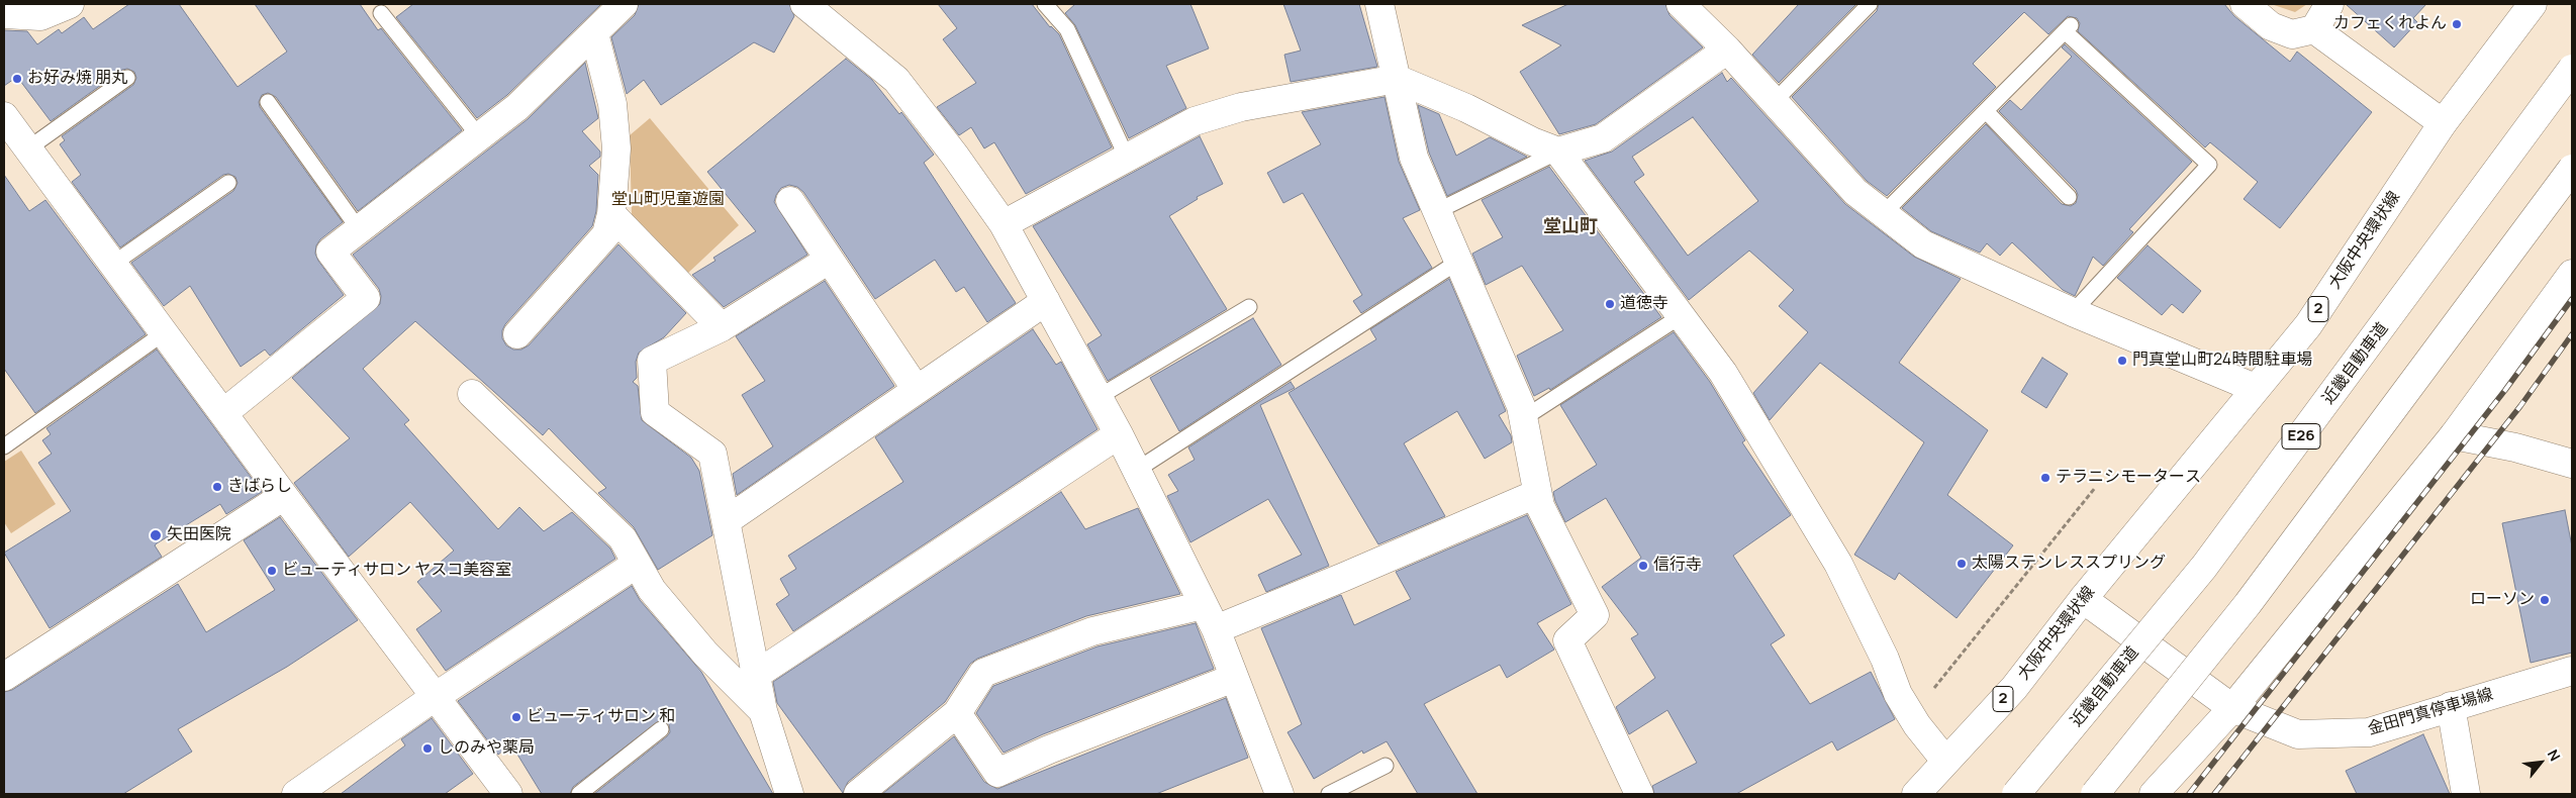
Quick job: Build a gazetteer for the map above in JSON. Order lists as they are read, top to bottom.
{
  "streets": {
    "main road": [
      "大阪中央環状線",
      "2",
      "近畿自動車道",
      "E26",
      "金田門真停車場線"
    ]
  },
  "crossings": [
    ["大阪中央環状線", "金田門真停車場線"]
  ],
  "districts": ["堂山町"],
  "parks": ["堂山町児童遊園"],
  "places": [
    "カフェくれよん",
    "お好み焼 朋丸",
    "道徳寺",
    "門真堂山町24時間駐車場",
    "テラニシモータース",
    "きばらし",
    "矢田医院",
    "太陽ステンレススプリング",
    "信行寺",
    "ビューティサロン ヤスコ美容室",
    "ローソン",
    "ビューティサロン 和",
    "しのみや薬局"
  ],
  "north": "top right"
}
